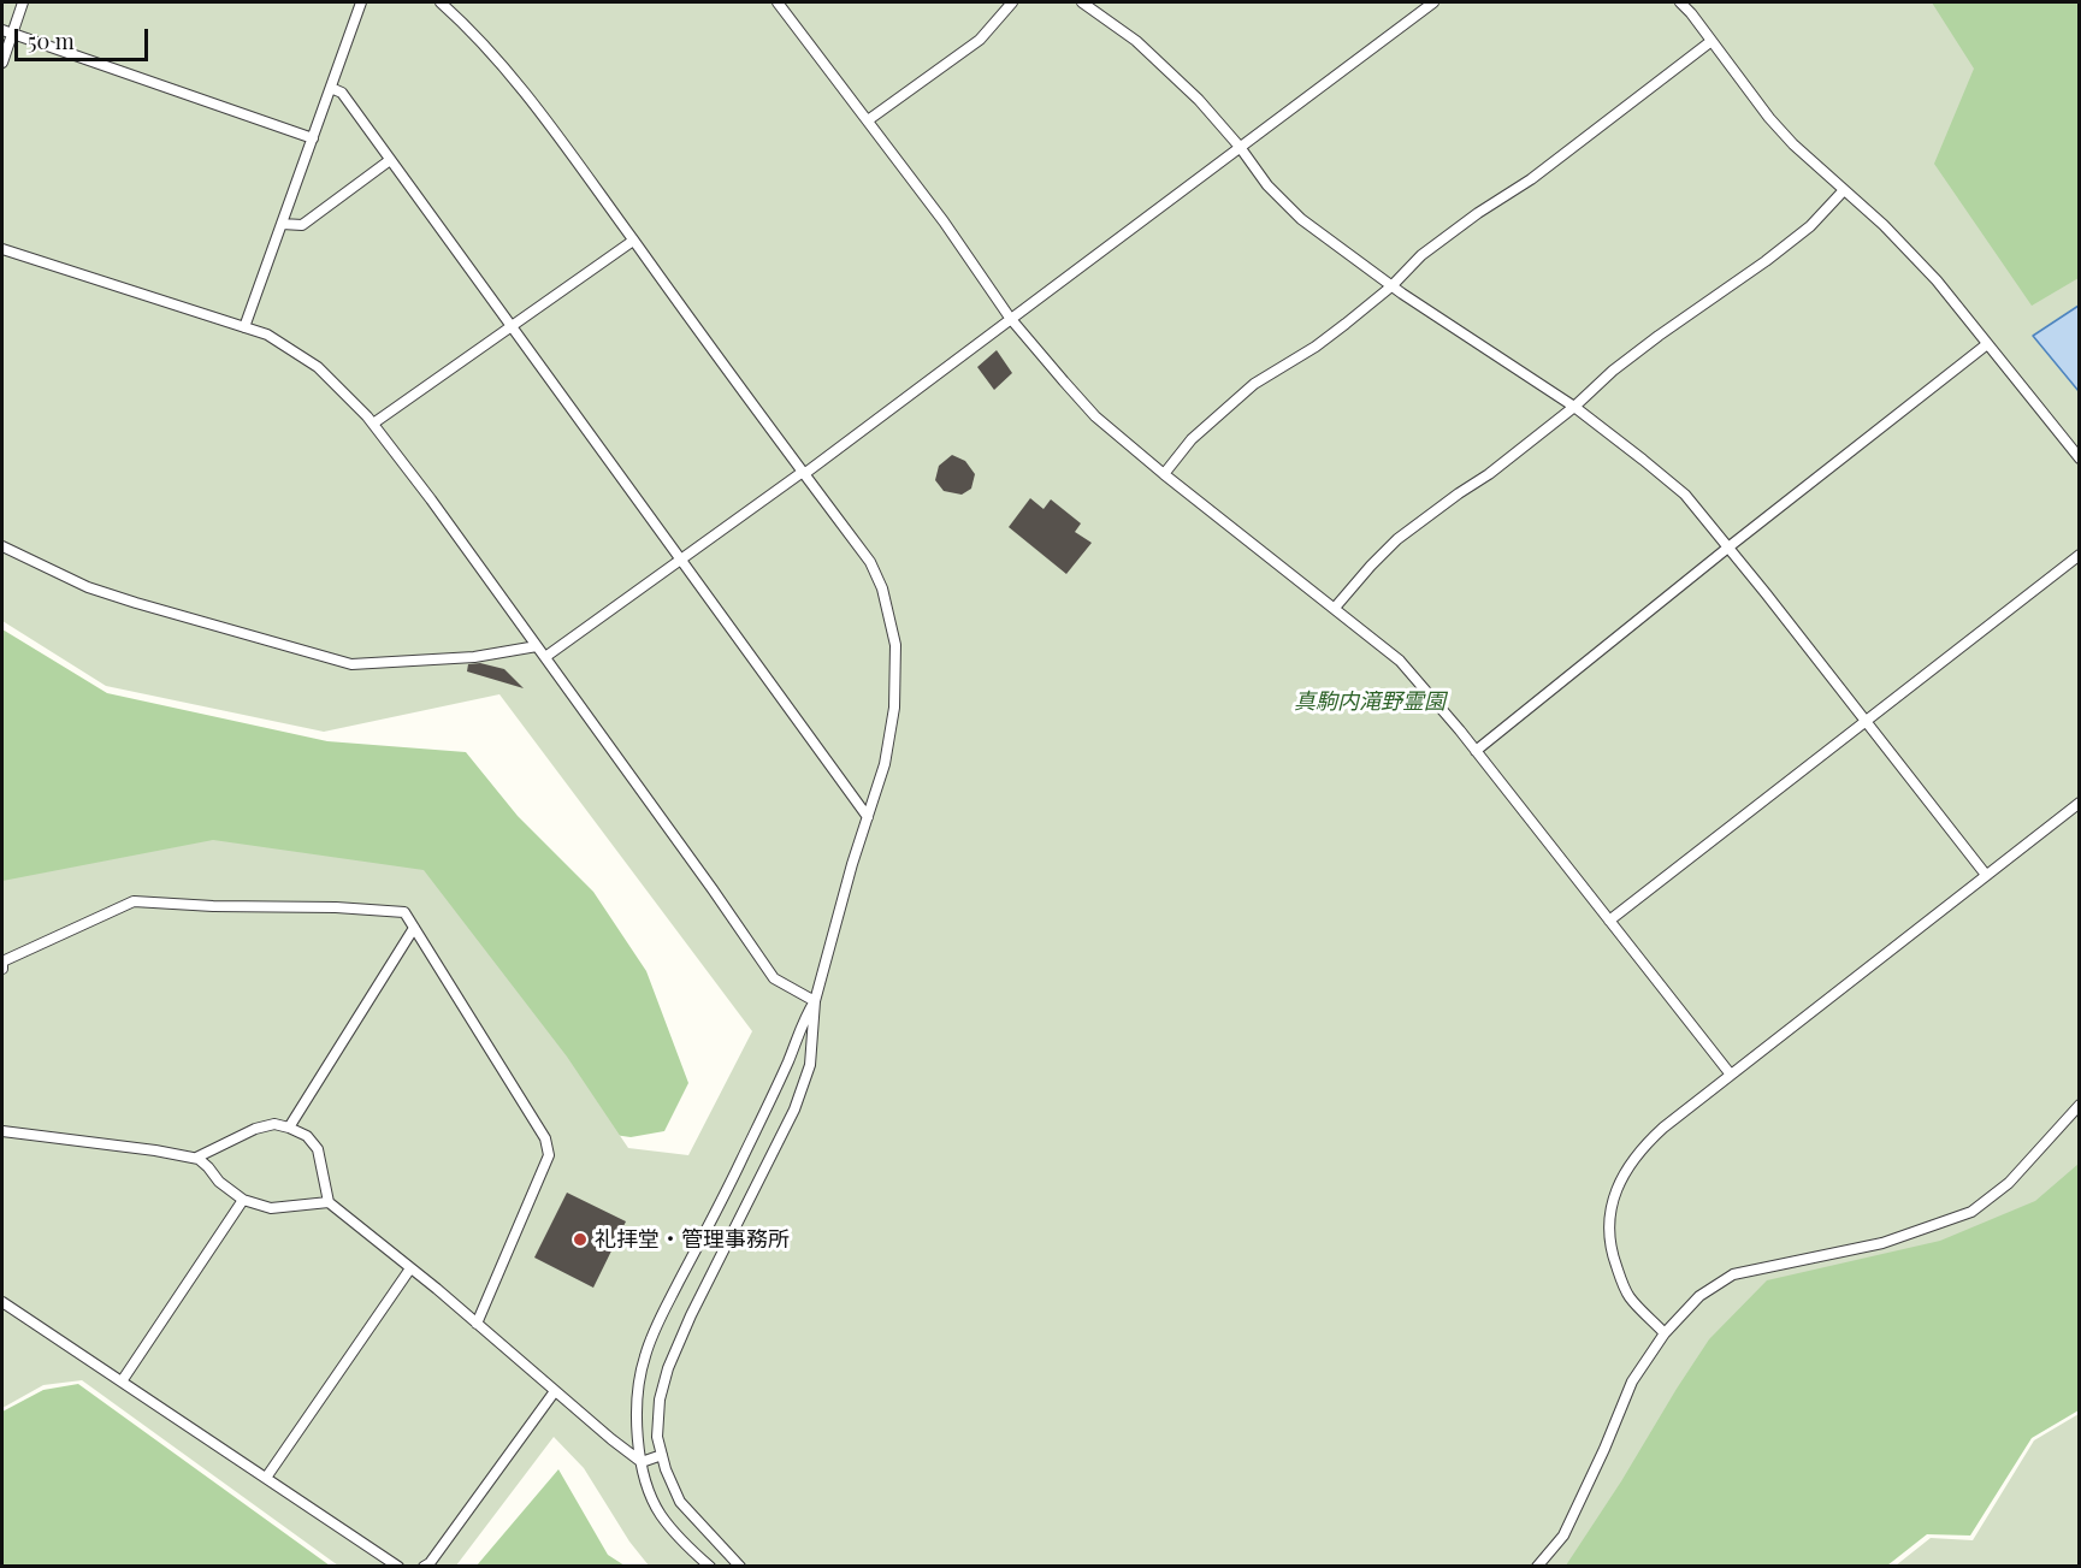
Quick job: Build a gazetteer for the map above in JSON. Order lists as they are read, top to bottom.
{
  "parks": ["真駒内滝野霊園"],
  "places": ["礼拝堂・管理事務所"],
  "scale_bar": "50 m"
}
